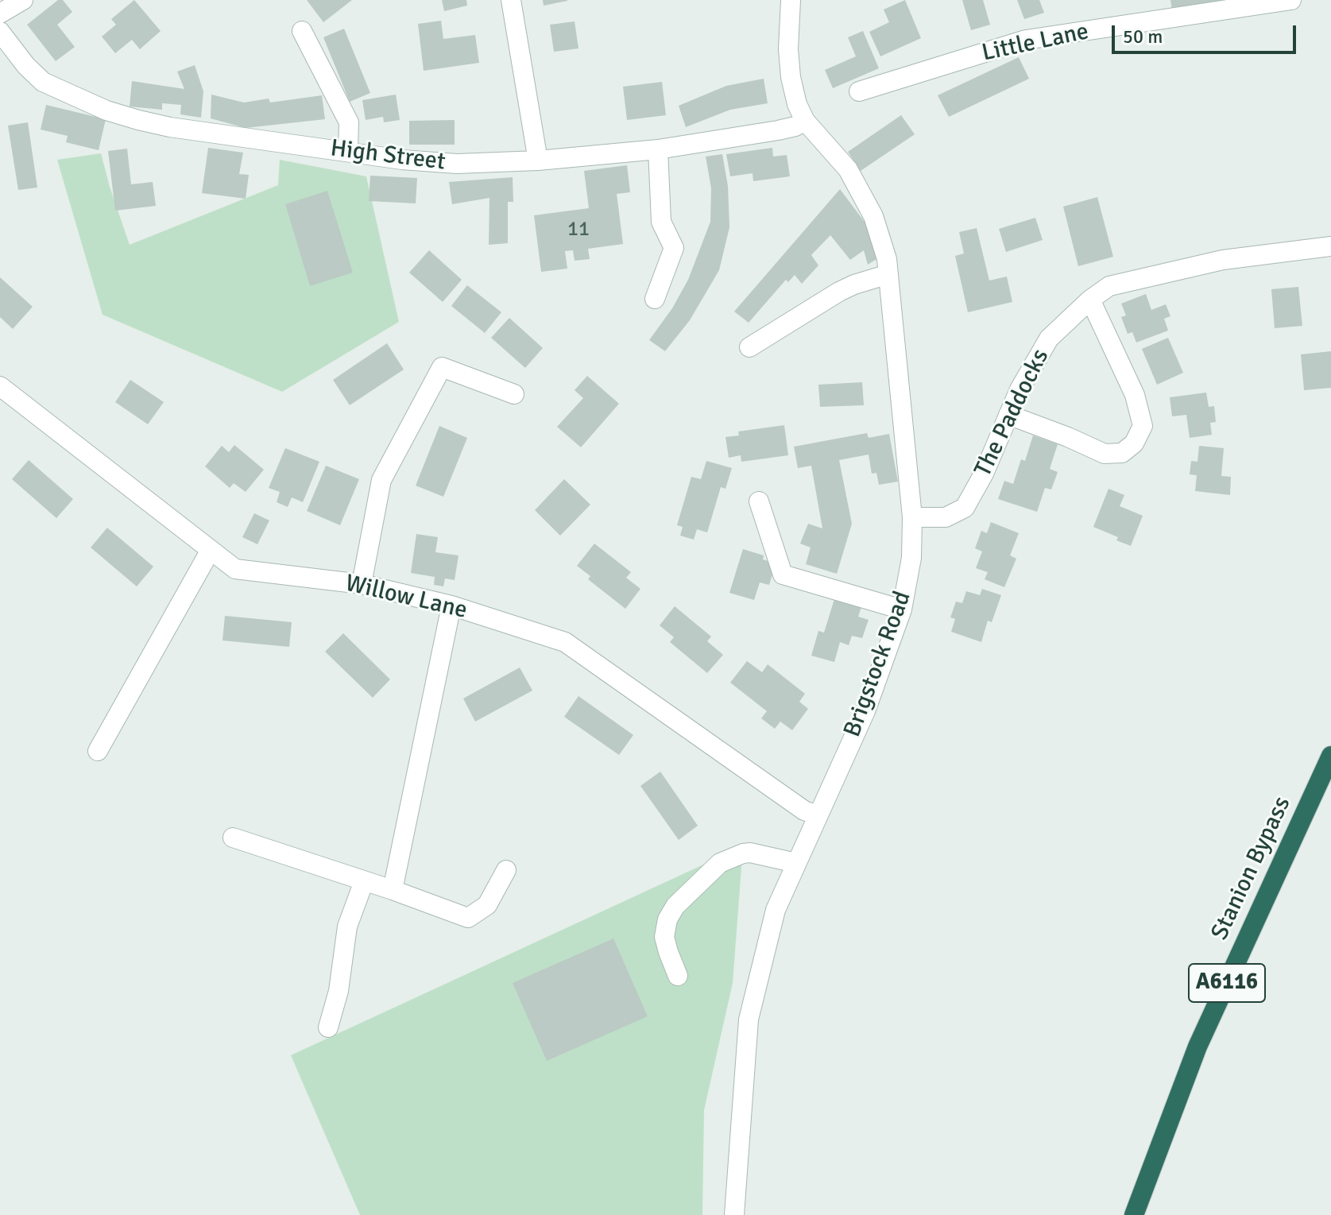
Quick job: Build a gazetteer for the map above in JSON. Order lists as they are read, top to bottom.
{
  "streets": {
    "highway": ["Stanion Bypass", "A6116"],
    "street": [
      "Little Lane",
      "High Street",
      "The Paddocks",
      "Willow Lane",
      "Brigstock Road"
    ]
  },
  "crossings": [
    ["High Street", "Brigstock Road"],
    ["The Paddocks", "Brigstock Road"],
    ["Willow Lane", "Brigstock Road"]
  ],
  "house_numbers": ["11"],
  "scale_bar": "50 m"
}
